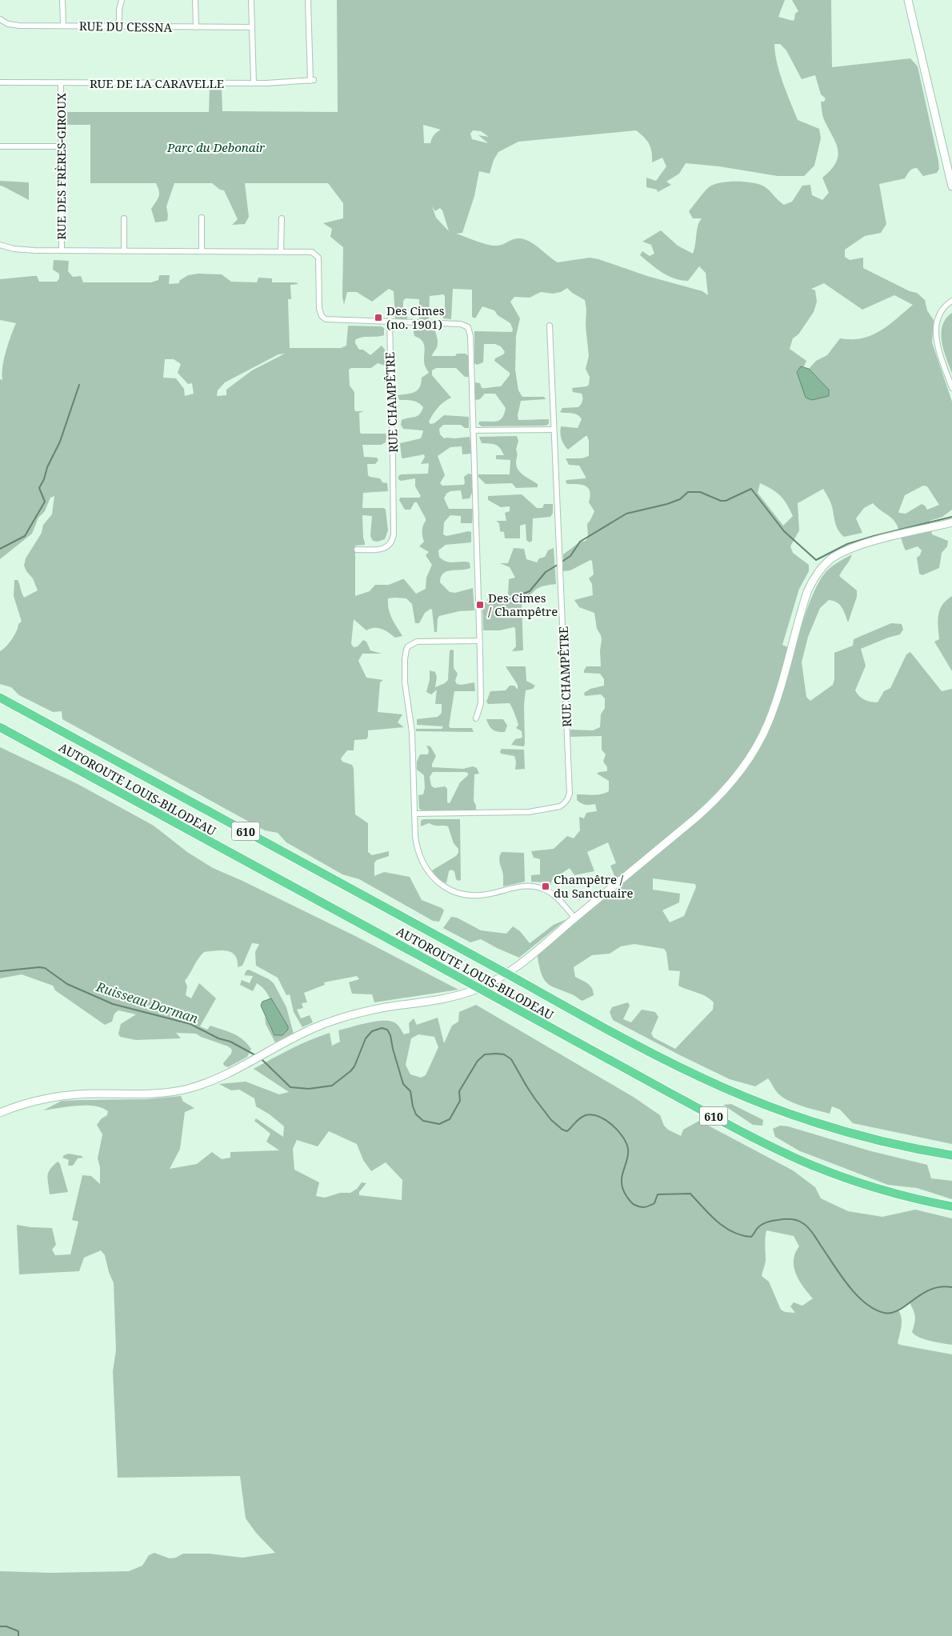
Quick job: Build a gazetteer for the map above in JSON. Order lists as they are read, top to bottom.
{
  "streets": {
    "highway": ["AUTOROUTE LOUIS-BILODEAU", "610"],
    "street": [
      "RUE DU CESSNA",
      "RUE DE LA CARAVELLE",
      "RUE DES FRÈRES-GIROUX",
      "RUE CHAMPÊTRE"
    ]
  },
  "crossings": [
    ["RUE DE LA CARAVELLE", "RUE DES FRÈRES-GIROUX"]
  ],
  "water": ["Ruisseau Dorman"],
  "parks": ["Parc du Debonair"],
  "places": {
    "transit": ["Des Cimes (no. 1901)", "Des Cimes / Champêtre", "Champêtre / du Sanctuaire"]
  }
}
